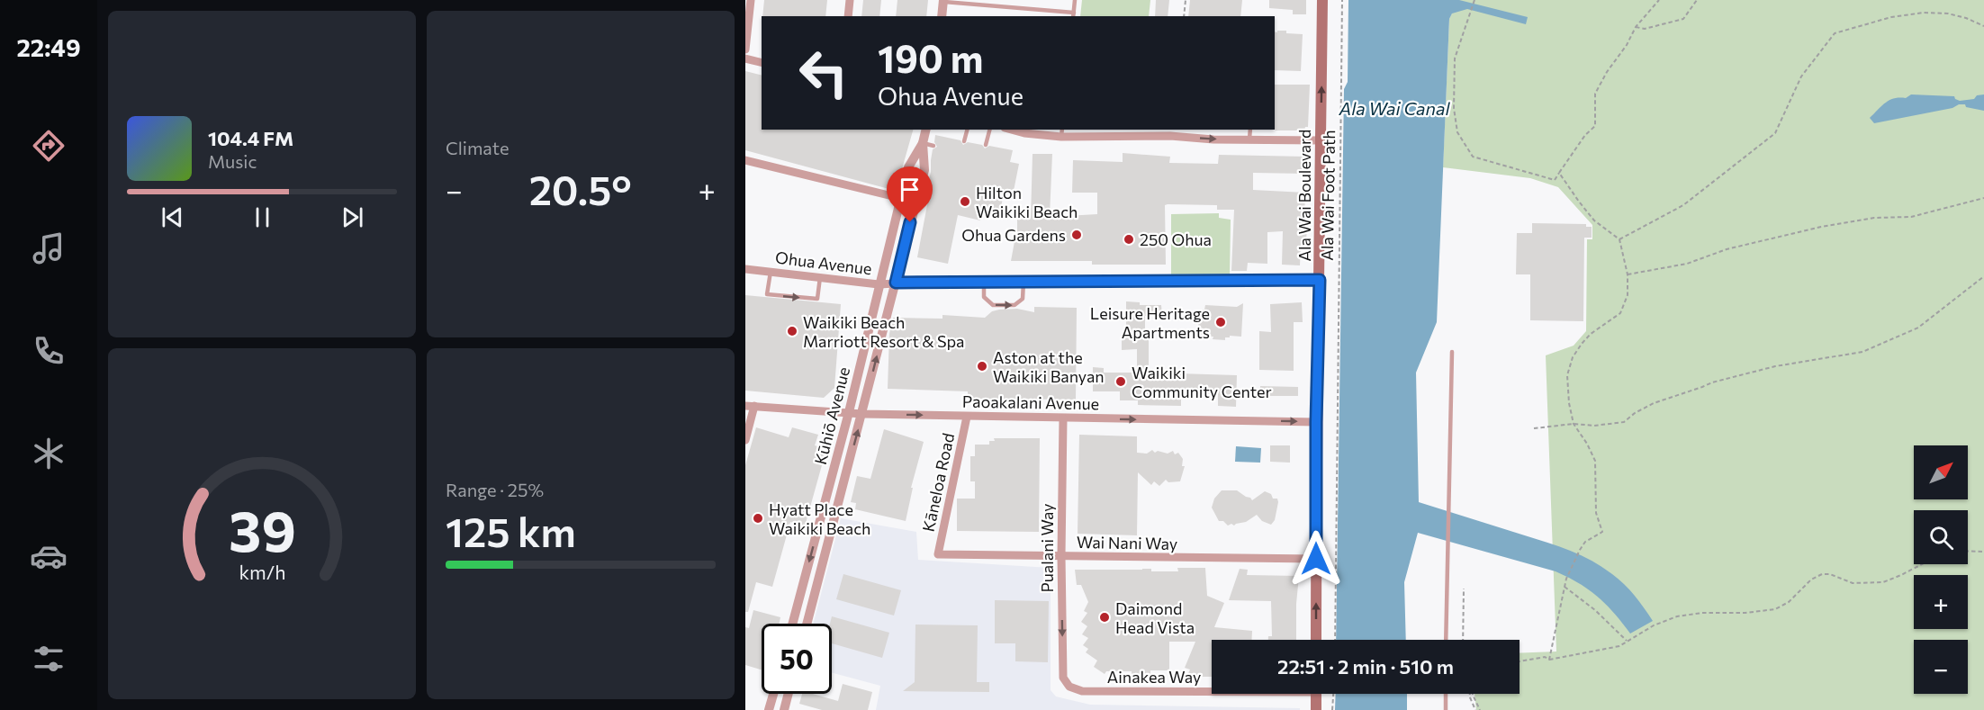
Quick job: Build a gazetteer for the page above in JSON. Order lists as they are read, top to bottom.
{
  "streets": {
    "main road": ["Ala Wai Boulevard"],
    "street": [
      "Ohua Avenue",
      "Paoakalani Avenue",
      "Kūhiō Avenue",
      "Kāneloa Road",
      "Wai Nani Way",
      "Pualani Way",
      "Ainakea Way"
    ],
    "path": ["Ala Wai Foot Path"]
  },
  "crossings": [
    ["Ala Wai Boulevard", "Ohua Avenue"],
    ["Ala Wai Boulevard", "Paoakalani Avenue"],
    ["Ala Wai Boulevard", "Wai Nani Way"],
    ["Ohua Avenue", "Kūhiō Avenue"],
    ["Paoakalani Avenue", "Kūhiō Avenue"],
    ["Paoakalani Avenue", "Kāneloa Road"],
    ["Paoakalani Avenue", "Pualani Way"],
    ["Kāneloa Road", "Wai Nani Way"],
    ["Wai Nani Way", "Pualani Way"],
    ["Pualani Way", "Ainakea Way"]
  ],
  "one_way": ["Paoakalani Avenue", "Pualani Way"],
  "water": ["Ala Wai Canal"],
  "places": [
    "Hilton Waikiki Beach",
    "Ohua Gardens",
    "250 Ohua",
    "Leisure Heritage Apartments",
    "Waikiki Beach Marriott Resort & Spa",
    "Aston at the Waikiki Banyan",
    "Waikiki Community Center",
    "Hyatt Place Waikiki Beach",
    "Daimond Head Vista"
  ],
  "north": "top right",
  "page": {
    "tabs": "22:49",
    "tile": [
      "Climate",
      ["Range · 25%", "125 km"]
    ],
    "turn": ["190 m", "Ohua Avenue"],
    "song": ["104.4 FM", "Music"],
    "heat": ["−", "20.5°", "+"],
    "map_buttons": ["+", "−"],
    "limit": "50",
    "trip": "22:51 · 2 min · 510 m",
    "gauge": ["39", "km/h"]
  }
}
